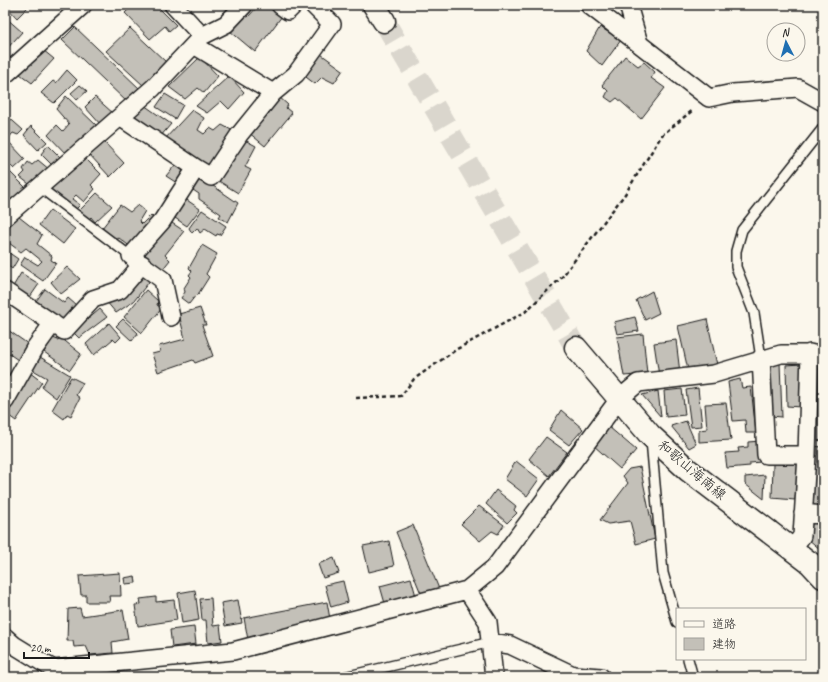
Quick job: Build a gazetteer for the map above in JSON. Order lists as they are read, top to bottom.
{
  "streets": {
    "main road": ["和歌山海南線"]
  },
  "legend": ["道路", "建物"],
  "scale_bar": "20 m",
  "north": "top"
}
